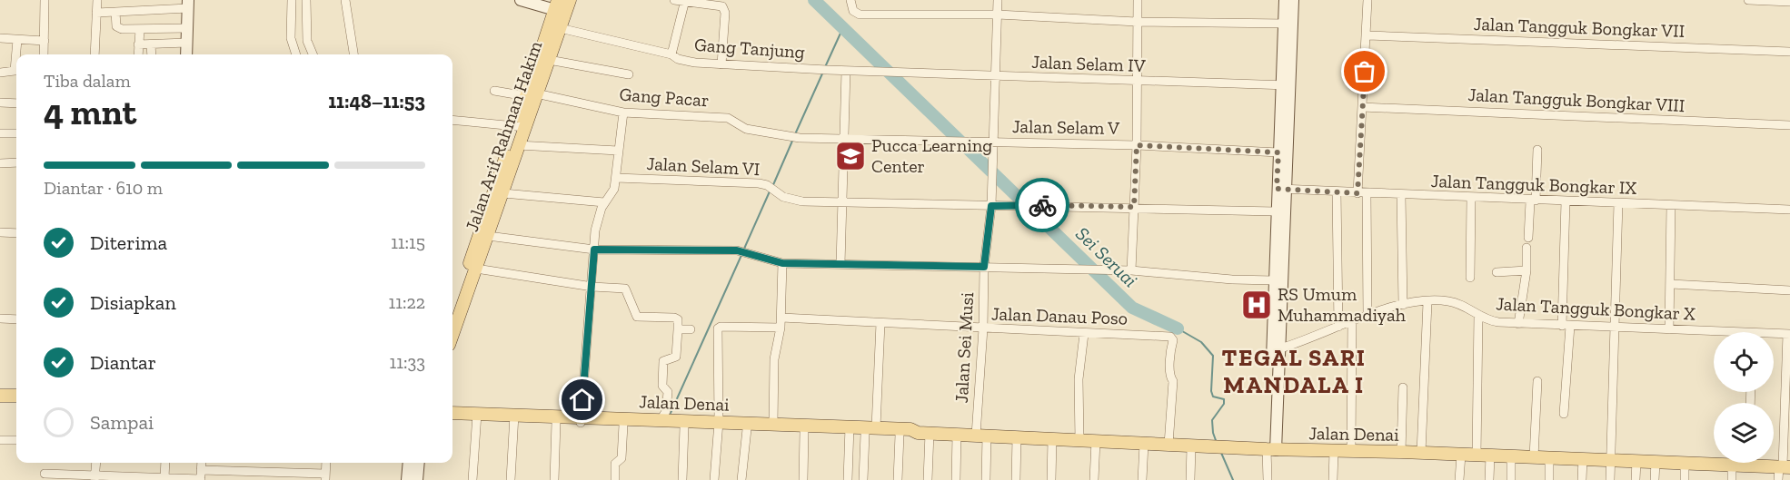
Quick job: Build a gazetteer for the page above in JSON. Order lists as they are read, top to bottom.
{
  "streets": {
    "main road": ["Jalan Arif Rahman Hakim", "Jalan Denai"],
    "street": [
      "Jalan Tangguk Bongkar VII",
      "Gang Tanjung",
      "Jalan Selam IV",
      "Gang Pacar",
      "Jalan Tangguk Bongkar VIII",
      "Jalan Selam V",
      "Jalan Selam VI",
      "Jalan Tangguk Bongkar IX",
      "Jalan Tangguk Bongkar X",
      "Jalan Danau Poso",
      "Jalan Sei Musi"
    ]
  },
  "crossings": [
    ["Gang Tanjung", "Jalan Selam IV"],
    ["Gang Tanjung", "Jalan Arif Rahman Hakim"],
    ["Jalan Selam IV", "Jalan Sei Musi"],
    ["Gang Pacar", "Jalan Selam V"],
    ["Gang Pacar", "Jalan Arif Rahman Hakim"],
    ["Jalan Selam V", "Jalan Sei Musi"],
    ["Jalan Selam VI", "Jalan Sei Musi"],
    ["Jalan Danau Poso", "Jalan Sei Musi"],
    ["Jalan Danau Poso", "Jalan Denai"],
    ["Jalan Sei Musi", "Jalan Denai"]
  ],
  "districts": ["TEGAL SARI MANDALA I"],
  "water": ["Sei Seruai"],
  "places": {
    "school or university": ["Pucca Learning Center"],
    "hospital": ["RS Umum Muhammadiyah"]
  },
  "page": {
    "heading": ["4 mnt", "Tiba dalam", "11:48–11:53"],
    "bar": "Diantar · 610 m",
    "list": [
      ["Diterima", "11:15"],
      ["Disiapkan", "11:22"],
      ["Diantar", "11:33"],
      "Sampai"
    ]
  }
}
